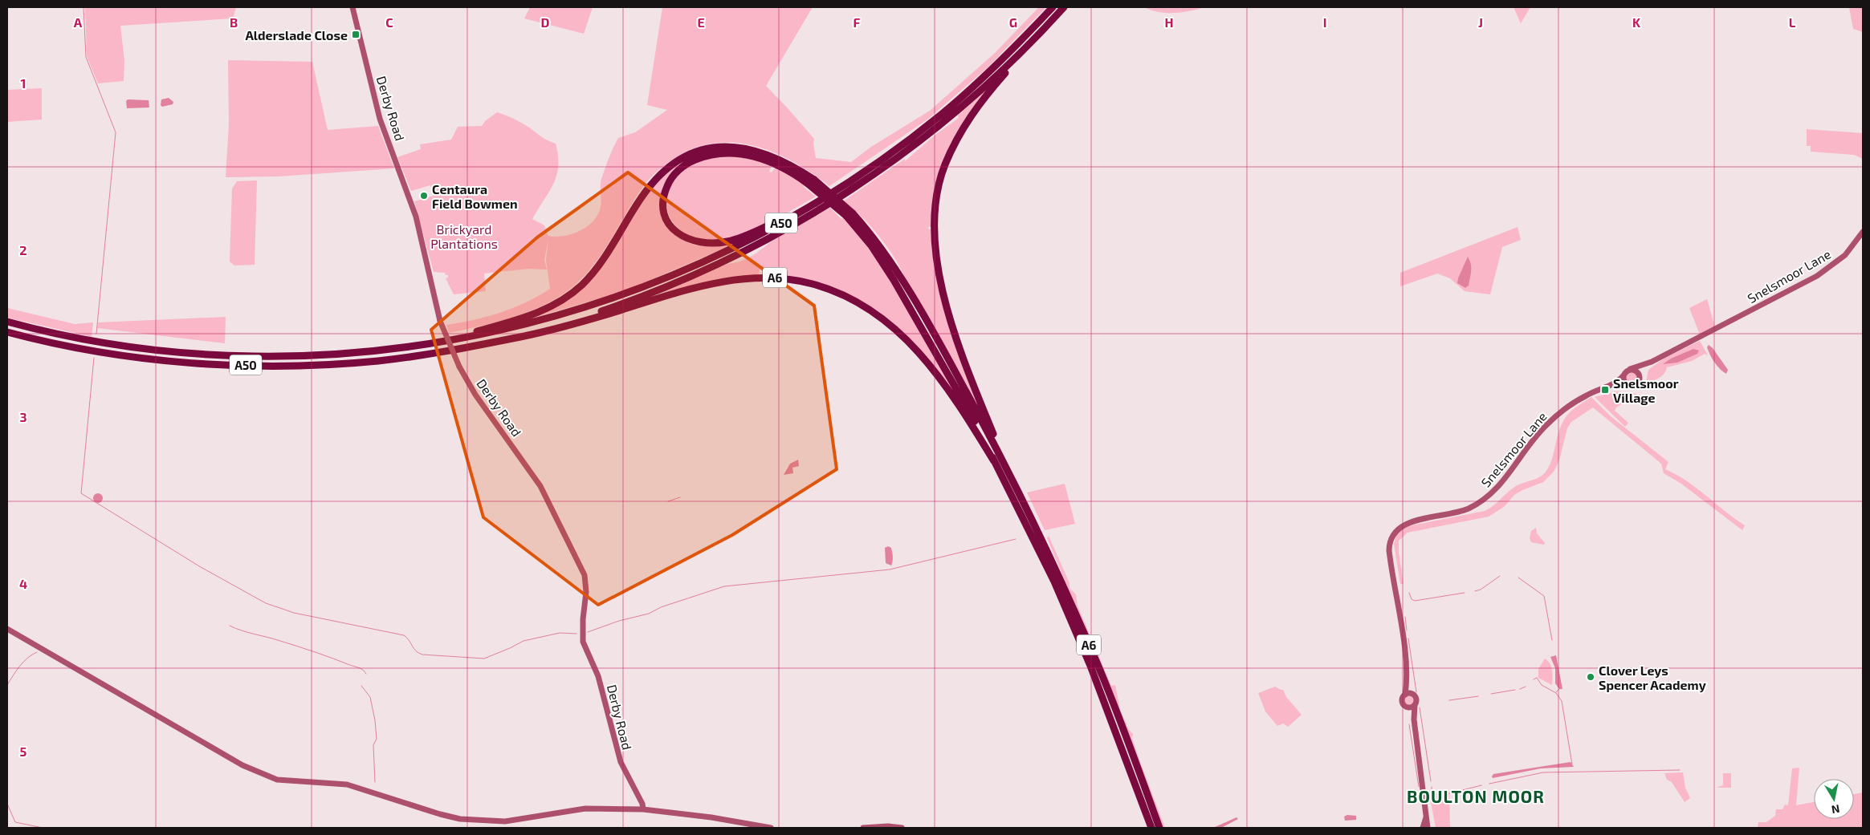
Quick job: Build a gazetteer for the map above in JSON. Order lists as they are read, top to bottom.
{
  "streets": {
    "highway": ["A50", "A6"],
    "street": ["Derby Road", "Snelsmoor Lane"]
  },
  "crossings": [
    ["A50", "A6"]
  ],
  "districts": ["BOULTON MOOR"],
  "parks": ["Brickyard Plantations"],
  "places": {
    "transit": ["Alderslade Close", "Snelsmoor Village"],
    "other": ["Centaura Field Bowmen", "Clover Leys Spencer Academy"]
  },
  "north": "bottom",
  "grid": {
    "columns": [
      "A",
      "B",
      "C",
      "D",
      "E",
      "F",
      "G",
      "H",
      "I",
      "J",
      "K",
      "L"
    ],
    "rows": [
      "1",
      "2",
      "3",
      "4",
      "5"
    ]
  }
}
